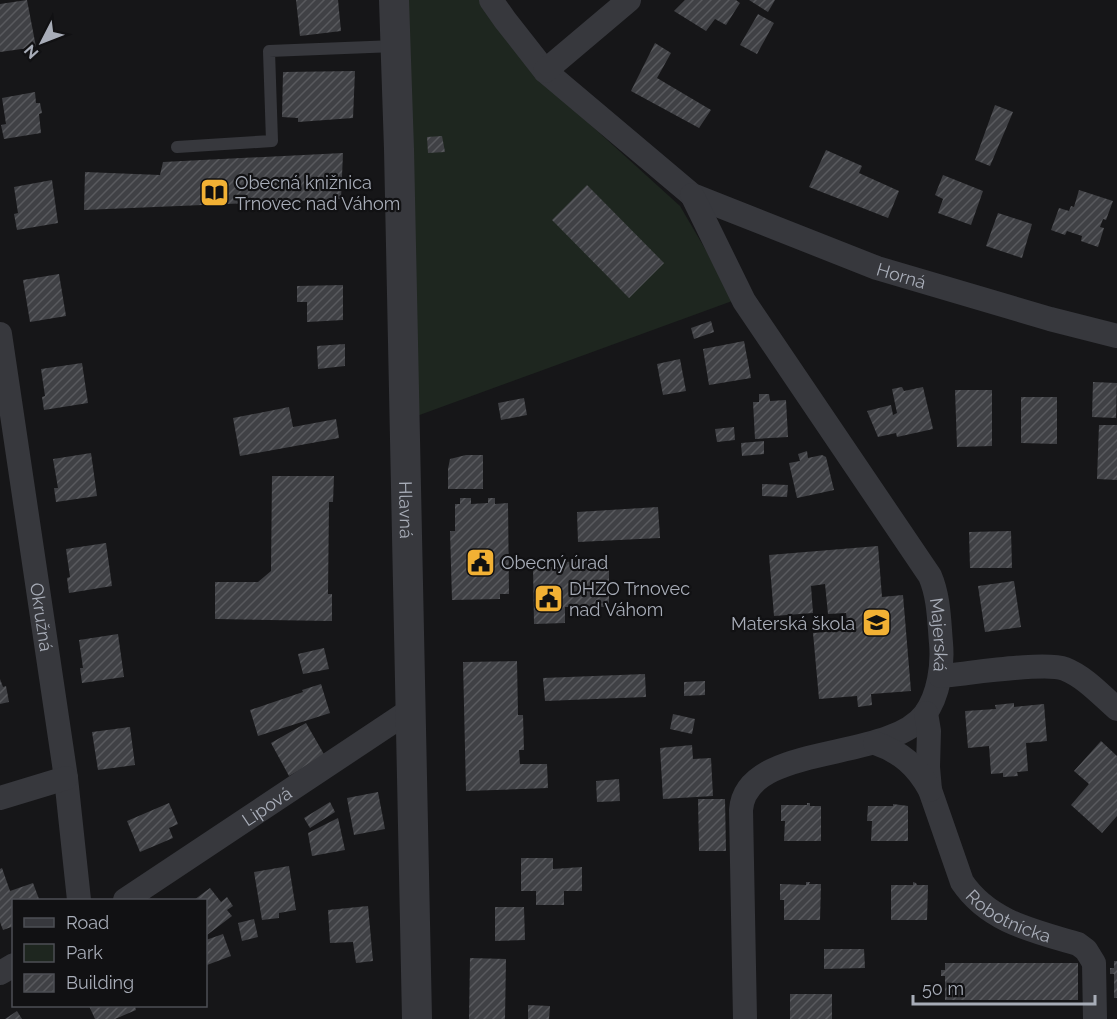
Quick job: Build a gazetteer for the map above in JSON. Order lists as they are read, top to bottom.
{
  "streets": {
    "street": [
      "Horná",
      "Hlavná",
      "Okružná",
      "Majerská",
      "Lipová",
      "Robotnícka"
    ]
  },
  "crossings": [
    ["Horná", "Majerská"],
    ["Hlavná", "Lipová"],
    ["Majerská", "Robotnícka"]
  ],
  "places": {
    "library": ["Obecná knižnica Trnovec nad Váhom"],
    "public building": ["Obecný úrad", "DHZO Trnovec nad Váhom"],
    "school or university": ["Materská škola"]
  },
  "legend": ["Road", "Park", "Building"],
  "scale_bar": "50 m",
  "north": "bottom left"
}
